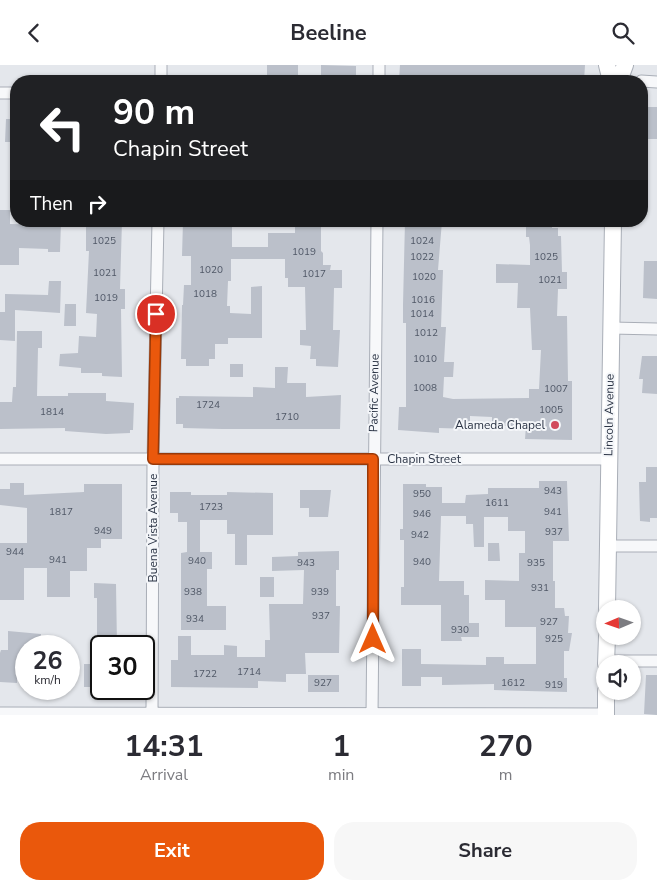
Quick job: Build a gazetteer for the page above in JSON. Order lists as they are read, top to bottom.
{
  "streets": {
    "main road": ["Lincoln Avenue"],
    "street": ["Pacific Avenue", "Chapin Street", "Buena Vista Avenue"]
  },
  "crossings": [
    ["Pacific Avenue", "Chapin Street"],
    ["Lincoln Avenue", "Chapin Street"],
    ["Chapin Street", "Buena Vista Avenue"]
  ],
  "places": ["Alameda Chapel"],
  "house_numbers": [
    "1025",
    "1024",
    "1019",
    "1022",
    "1025",
    "1020",
    "1021",
    "1017",
    "1020",
    "1021",
    "1018",
    "1019",
    "1016",
    "1014",
    "1012",
    "1010",
    "1008",
    "1007",
    "1724",
    "1005",
    "1814",
    "1710",
    "943",
    "950",
    "1611",
    "1723",
    "1817",
    "941",
    "946",
    "949",
    "937",
    "942",
    "944",
    "941",
    "940",
    "940",
    "943",
    "935",
    "931",
    "938",
    "939",
    "937",
    "934",
    "927",
    "930",
    "925",
    "1714",
    "1722",
    "927",
    "1612",
    "919"
  ],
  "north": "left",
  "page": {
    "header": "Beeline",
    "turn": ["90 m", "Chapin Street"],
    "then": "Then",
    "speed": "26 km/h",
    "limit": "30",
    "eta": [
      "14:31",
      "Arrival",
      "1",
      "min",
      "270",
      "m"
    ],
    "buttons": ["Exit", "Share"]
  }
}
